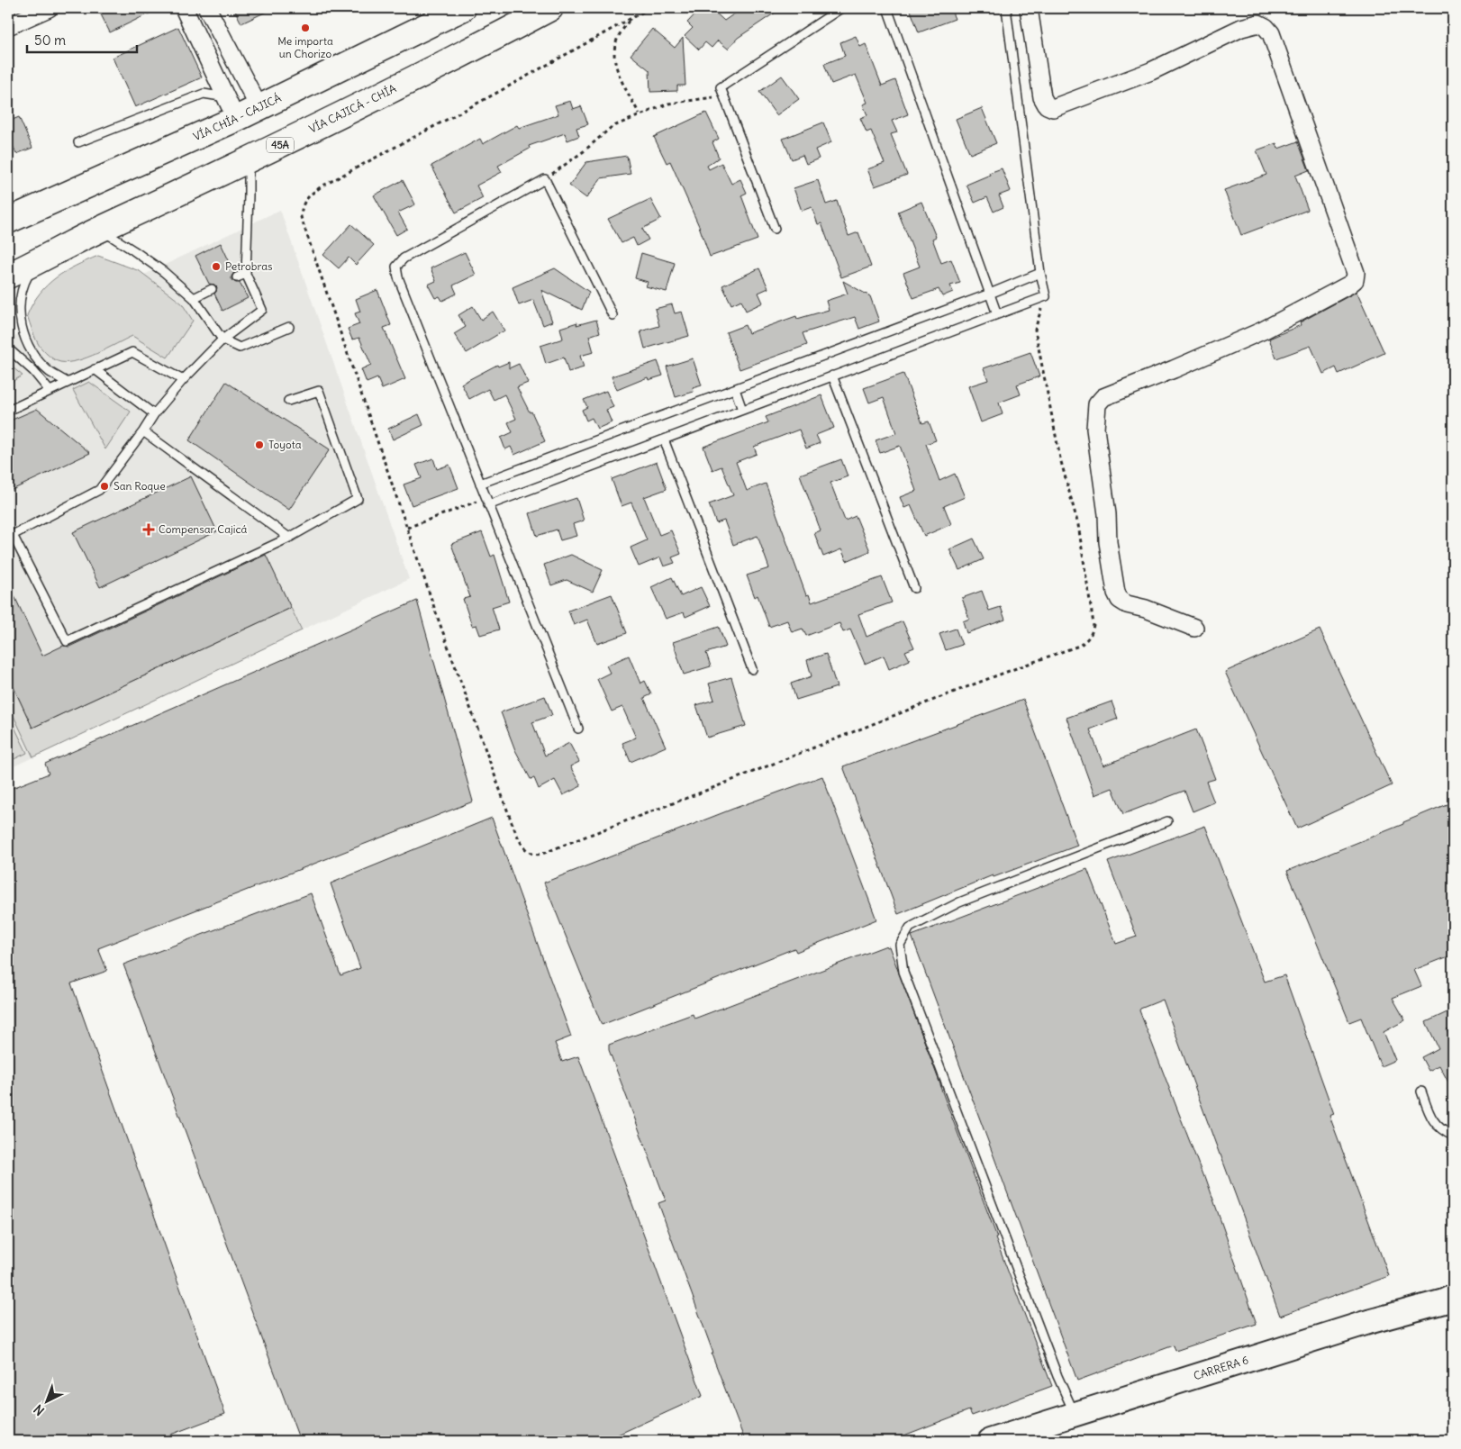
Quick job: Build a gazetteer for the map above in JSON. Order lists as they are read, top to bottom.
{
  "streets": {
    "highway": ["VÍA CAJICÁ - CHÍA", "VÍA CHÍA - CAJICÁ", "45A"],
    "main road": ["CARRERA 6"]
  },
  "places": {
    "other": [
      "Me importa un Chorizo",
      "Petrobras",
      "Toyota",
      "San Roque"
    ],
    "health": ["Compensar Cajicá"]
  },
  "scale_bar": "50 m",
  "north": "bottom left"
}
